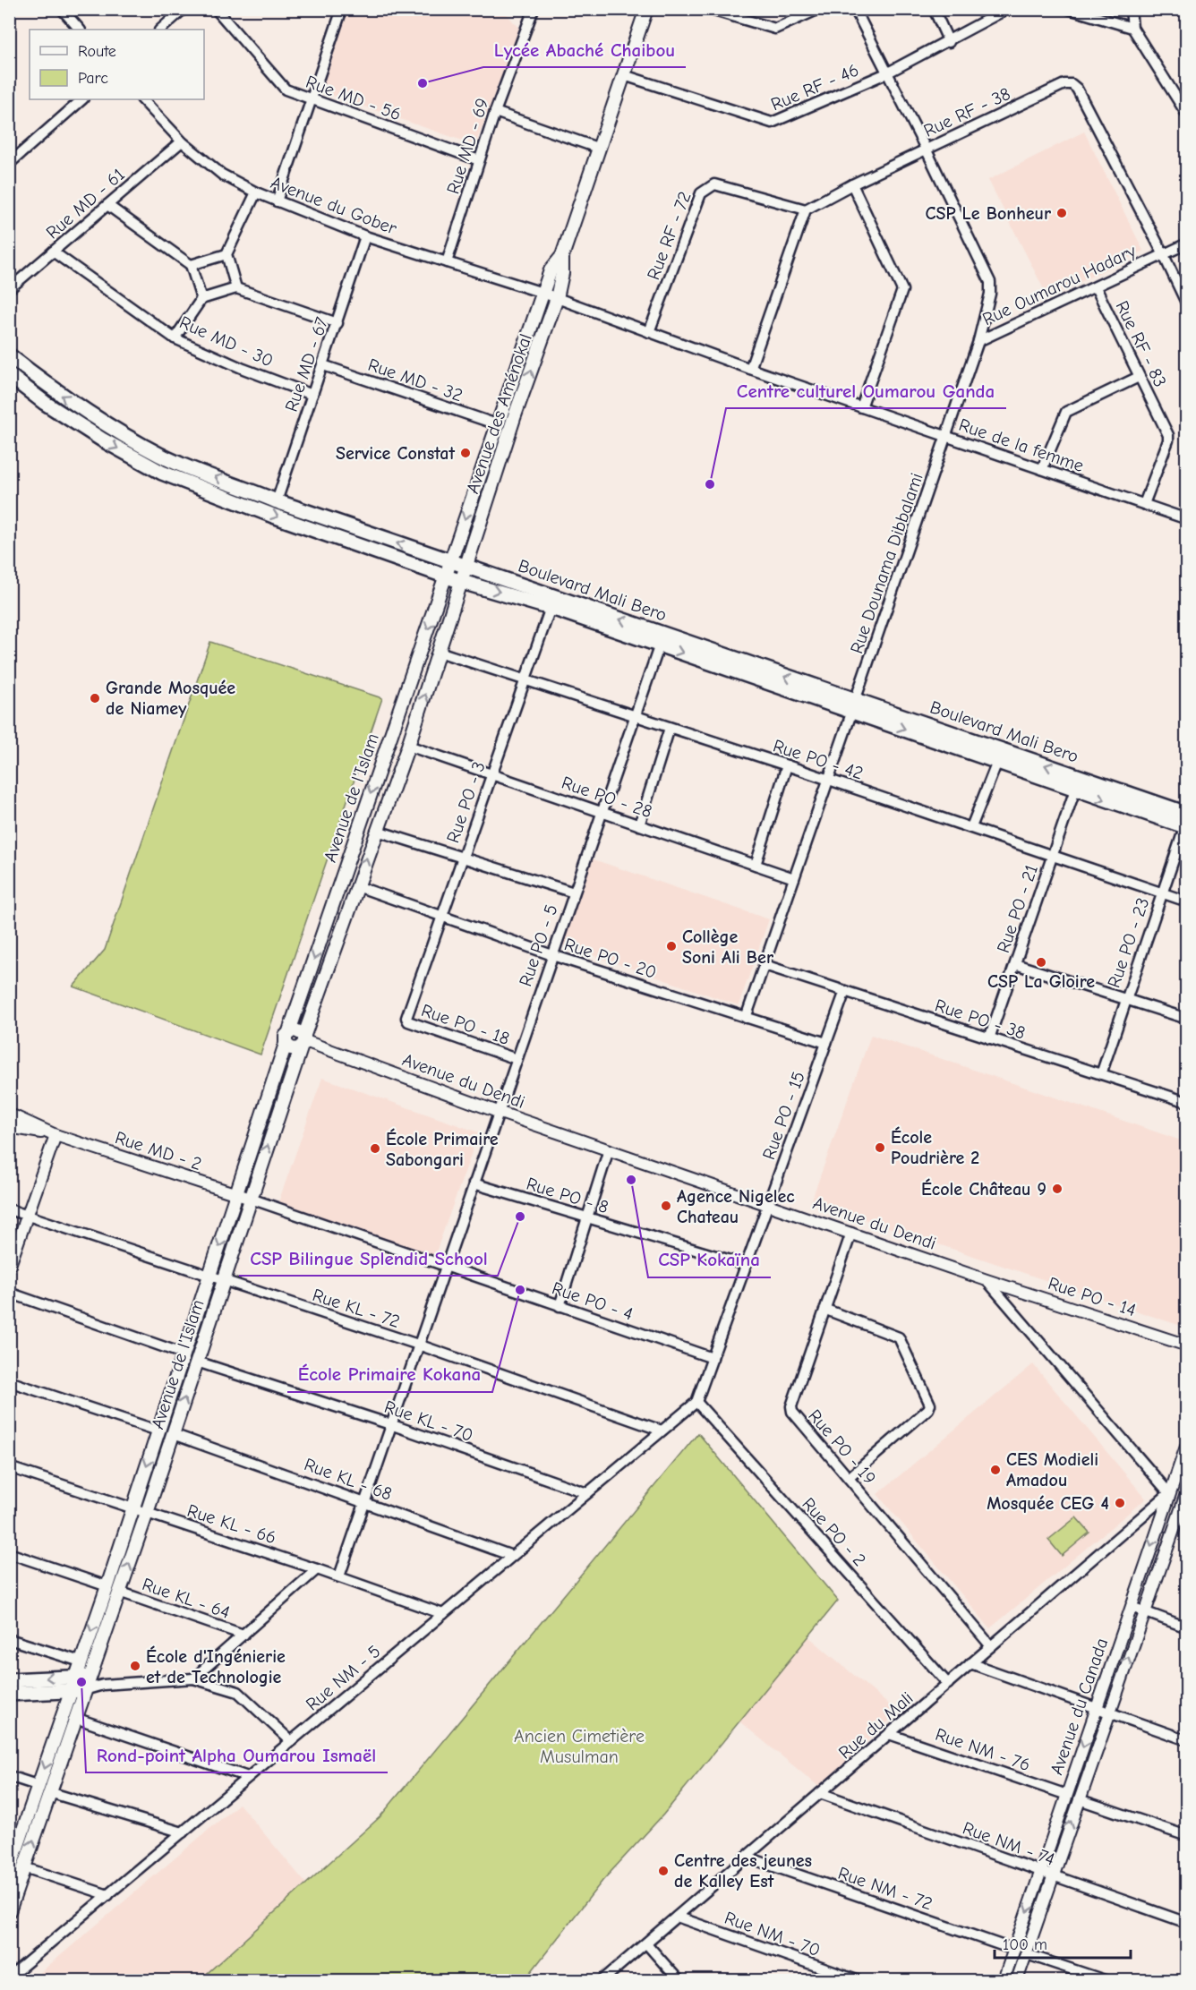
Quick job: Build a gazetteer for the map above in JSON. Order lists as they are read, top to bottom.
{
  "streets": {
    "main road": ["Avenue des Aménokal", "Boulevard Mali Bero", "Avenue de l'Islam"],
    "street": [
      "Rue RF - 46",
      "Rue MD - 56",
      "Rue RF - 38",
      "Rue MD - 69",
      "Rue MD - 61",
      "Avenue du Gober",
      "Rue RF - 72",
      "Rue Oumarou Hadary",
      "Rue MD - 30",
      "Rue RF - 83",
      "Rue MD - 67",
      "Rue MD - 32",
      "Rue de la femme",
      "Rue Dounama Dibbalami",
      "Rue PO - 42",
      "Rue PO - 28",
      "Rue PO - 3",
      "Rue PO - 21",
      "Rue PO - 23",
      "Rue PO - 5",
      "Rue PO - 20",
      "Rue PO - 38",
      "Rue PO - 18",
      "Avenue du Dendi",
      "Rue PO - 15",
      "Rue MD - 2",
      "Rue PO - 8",
      "Rue PO - 14",
      "Rue PO - 4",
      "Rue KL - 72",
      "Rue KL - 70",
      "Rue PO - 19",
      "Rue KL - 68",
      "Rue KL - 66",
      "Rue PO - 2",
      "Rue KL - 64",
      "Rue NM - 5",
      "Avenue du Canada",
      "Rue du Mali",
      "Rue NM - 76",
      "Rue NM - 74",
      "Rue NM - 72",
      "Rue NM - 70"
    ]
  },
  "crossings": [
    ["Rue RF - 46", "Avenue des Aménokal"],
    ["Rue MD - 56", "Rue MD - 69"],
    ["Rue RF - 38", "Rue RF - 72"],
    ["Rue RF - 38", "Rue Oumarou Hadary"],
    ["Rue MD - 69", "Avenue du Gober"],
    ["Rue MD - 61", "Avenue du Gober"],
    ["Rue MD - 61", "Rue MD - 30"],
    ["Avenue du Gober", "Rue MD - 67"],
    ["Avenue du Gober", "Avenue des Aménokal"],
    ["Avenue du Gober", "Rue de la femme"],
    ["Rue RF - 72", "Rue de la femme"],
    ["Rue Oumarou Hadary", "Rue RF - 83"],
    ["Rue Oumarou Hadary", "Rue de la femme"],
    ["Rue Oumarou Hadary", "Rue Dounama Dibbalami"],
    ["Rue MD - 30", "Rue MD - 67"],
    ["Rue RF - 83", "Rue de la femme"],
    ["Rue MD - 67", "Rue MD - 32"],
    ["Rue MD - 67", "Boulevard Mali Bero"],
    ["Rue MD - 32", "Avenue des Aménokal"],
    ["Avenue des Aménokal", "Rue de la femme"],
    ["Avenue des Aménokal", "Boulevard Mali Bero"],
    ["Avenue des Aménokal", "Avenue de l'Islam"],
    ["Rue de la femme", "Rue Dounama Dibbalami"],
    ["Rue Dounama Dibbalami", "Boulevard Mali Bero"],
    ["Rue Dounama Dibbalami", "Rue PO - 42"],
    ["Rue Dounama Dibbalami", "Rue PO - 28"],
    ["Rue Dounama Dibbalami", "Rue PO - 20"],
    ["Rue Dounama Dibbalami", "Rue PO - 38"],
    ["Boulevard Mali Bero", "Avenue de l'Islam"],
    ["Boulevard Mali Bero", "Rue PO - 3"],
    ["Boulevard Mali Bero", "Rue PO - 21"],
    ["Boulevard Mali Bero", "Rue PO - 23"],
    ["Boulevard Mali Bero", "Rue PO - 5"],
    ["Rue PO - 42", "Avenue de l'Islam"],
    ["Rue PO - 42", "Rue PO - 3"],
    ["Rue PO - 42", "Rue PO - 21"],
    ["Rue PO - 42", "Rue PO - 23"],
    ["Rue PO - 42", "Rue PO - 5"],
    ["Rue PO - 28", "Avenue de l'Islam"],
    ["Rue PO - 28", "Rue PO - 3"],
    ["Rue PO - 28", "Rue PO - 5"],
    ["Avenue de l'Islam", "Rue PO - 20"],
    ["Avenue de l'Islam", "Avenue du Dendi"],
    ["Avenue de l'Islam", "Rue MD - 2"],
    ["Avenue de l'Islam", "Rue PO - 4"],
    ["Avenue de l'Islam", "Rue KL - 72"],
    ["Avenue de l'Islam", "Rue KL - 70"],
    ["Avenue de l'Islam", "Rue KL - 68"],
    ["Avenue de l'Islam", "Rue KL - 66"],
    ["Avenue de l'Islam", "Rue KL - 64"],
    ["Rue PO - 3", "Rue PO - 20"],
    ["Rue PO - 3", "Rue PO - 18"],
    ["Rue PO - 21", "Rue PO - 38"],
    ["Rue PO - 23", "Rue PO - 38"],
    ["Rue PO - 5", "Rue PO - 20"],
    ["Rue PO - 5", "Rue PO - 18"],
    ["Rue PO - 5", "Avenue du Dendi"],
    ["Rue PO - 5", "Rue PO - 8"],
    ["Rue PO - 5", "Rue PO - 4"],
    ["Rue PO - 5", "Rue KL - 72"],
    ["Rue PO - 5", "Rue KL - 70"],
    ["Rue PO - 5", "Rue KL - 68"],
    ["Rue PO - 5", "Rue KL - 66"],
    ["Rue PO - 20", "Rue PO - 15"],
    ["Rue PO - 38", "Rue PO - 15"],
    ["Avenue du Dendi", "Rue PO - 15"],
    ["Avenue du Dendi", "Rue PO - 14"],
    ["Avenue du Dendi", "Rue PO - 19"],
    ["Rue PO - 15", "Rue PO - 8"],
    ["Rue PO - 15", "Rue PO - 4"],
    ["Rue PO - 15", "Rue PO - 2"],
    ["Rue PO - 15", "Rue NM - 5"],
    ["Rue MD - 2", "Rue PO - 4"],
    ["Rue KL - 72", "Rue NM - 5"],
    ["Rue KL - 70", "Rue NM - 5"],
    ["Rue PO - 19", "Rue du Mali"],
    ["Rue KL - 68", "Rue NM - 5"],
    ["Rue KL - 66", "Rue NM - 5"],
    ["Rue PO - 2", "Rue NM - 5"],
    ["Rue PO - 2", "Rue du Mali"],
    ["Avenue du Canada", "Rue du Mali"],
    ["Avenue du Canada", "Rue NM - 76"],
    ["Avenue du Canada", "Rue NM - 74"],
    ["Avenue du Canada", "Rue NM - 72"],
    ["Rue du Mali", "Rue NM - 76"],
    ["Rue du Mali", "Rue NM - 74"],
    ["Rue du Mali", "Rue NM - 72"],
    ["Rue du Mali", "Rue NM - 70"]
  ],
  "parks": ["Ancien Cimetière Musulman"],
  "places": [
    "Lycée Abaché Chaibou",
    "CSP Le Bonheur",
    "Service Constat",
    "Centre culturel Oumarou Ganda",
    "Grande Mosquée de Niamey",
    "Collège Soni Ali Ber",
    "CSP La Gloire",
    "École Poudrière 2",
    "École Primaire Sabongari",
    "CSP Kokaïna",
    "École Château 9",
    "Agence Nigelec Chateau",
    "CSP Bilingue Splendid School",
    "École Primaire Kokana",
    "CES Modieli Amadou",
    "Mosquée CEG 4",
    "École d'Ingénierie et de Technologie",
    "Rond-point Alpha Oumarou Ismaël",
    "Centre des jeunes de Kalley Est"
  ],
  "legend": ["Route", "Parc"],
  "scale_bar": "100 m"
}
